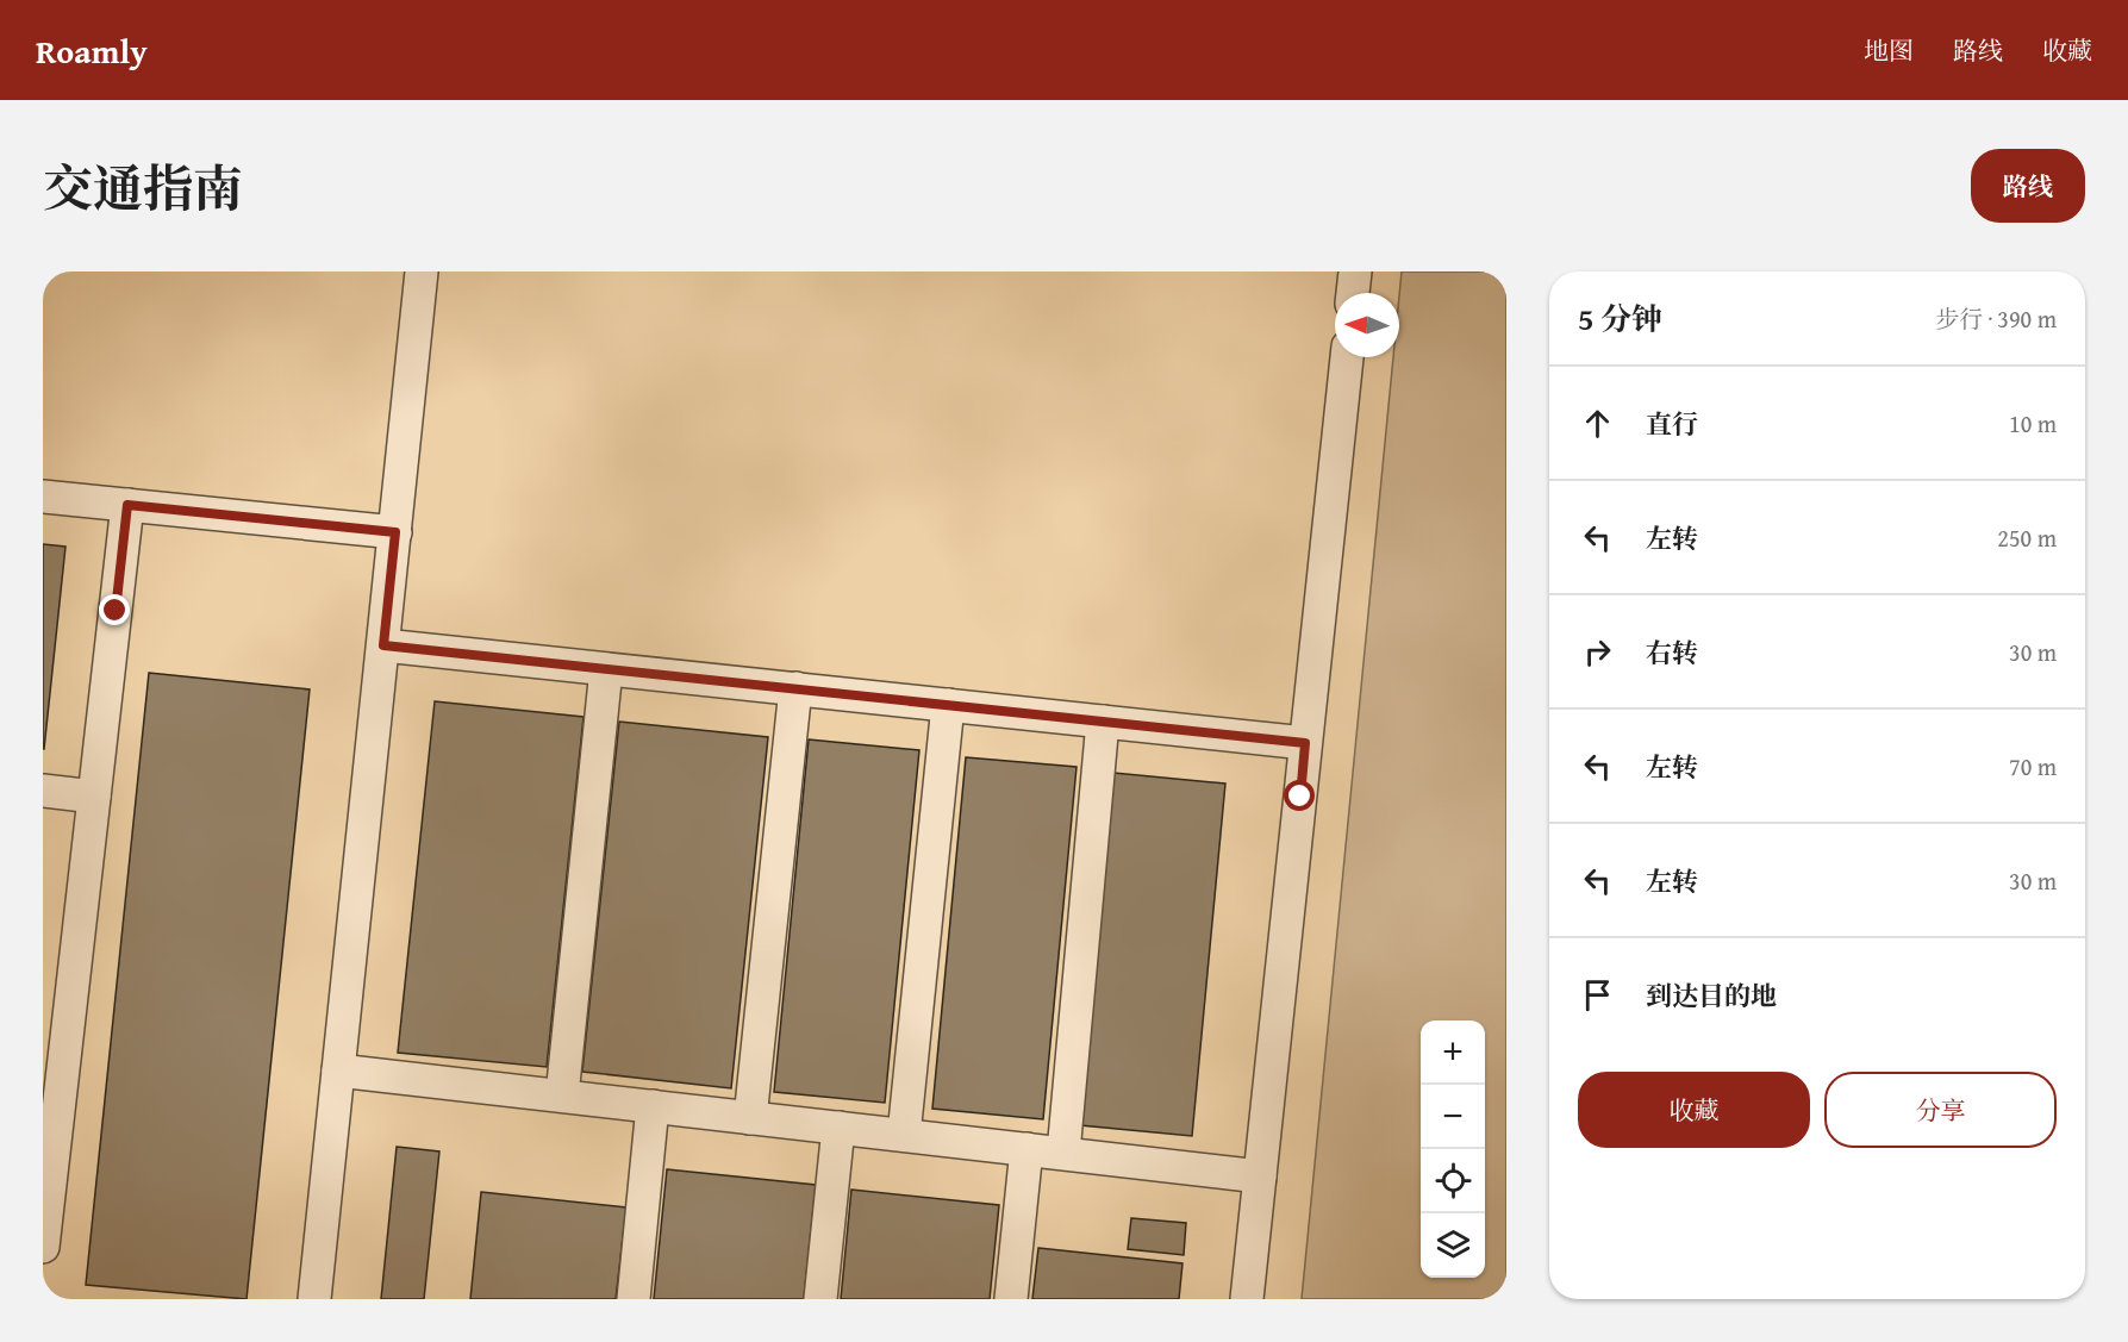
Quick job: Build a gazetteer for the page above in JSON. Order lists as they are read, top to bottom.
{
  "north": "left",
  "page": {
    "header": "Roamly",
    "nav": ["地图", "路线", "收藏"],
    "title": "交通指南",
    "buttons": [
      "路线",
      ["收藏", "分享"]
    ],
    "heading": ["5 分钟", "步行 · 390 m"],
    "list": [
      ["直行", "10 m"],
      ["左转", "250 m"],
      ["右转", "30 m"],
      ["左转", "70 m"],
      ["左转", "30 m"],
      "到达目的地"
    ],
    "map_buttons": ["+", "−"]
  }
}
